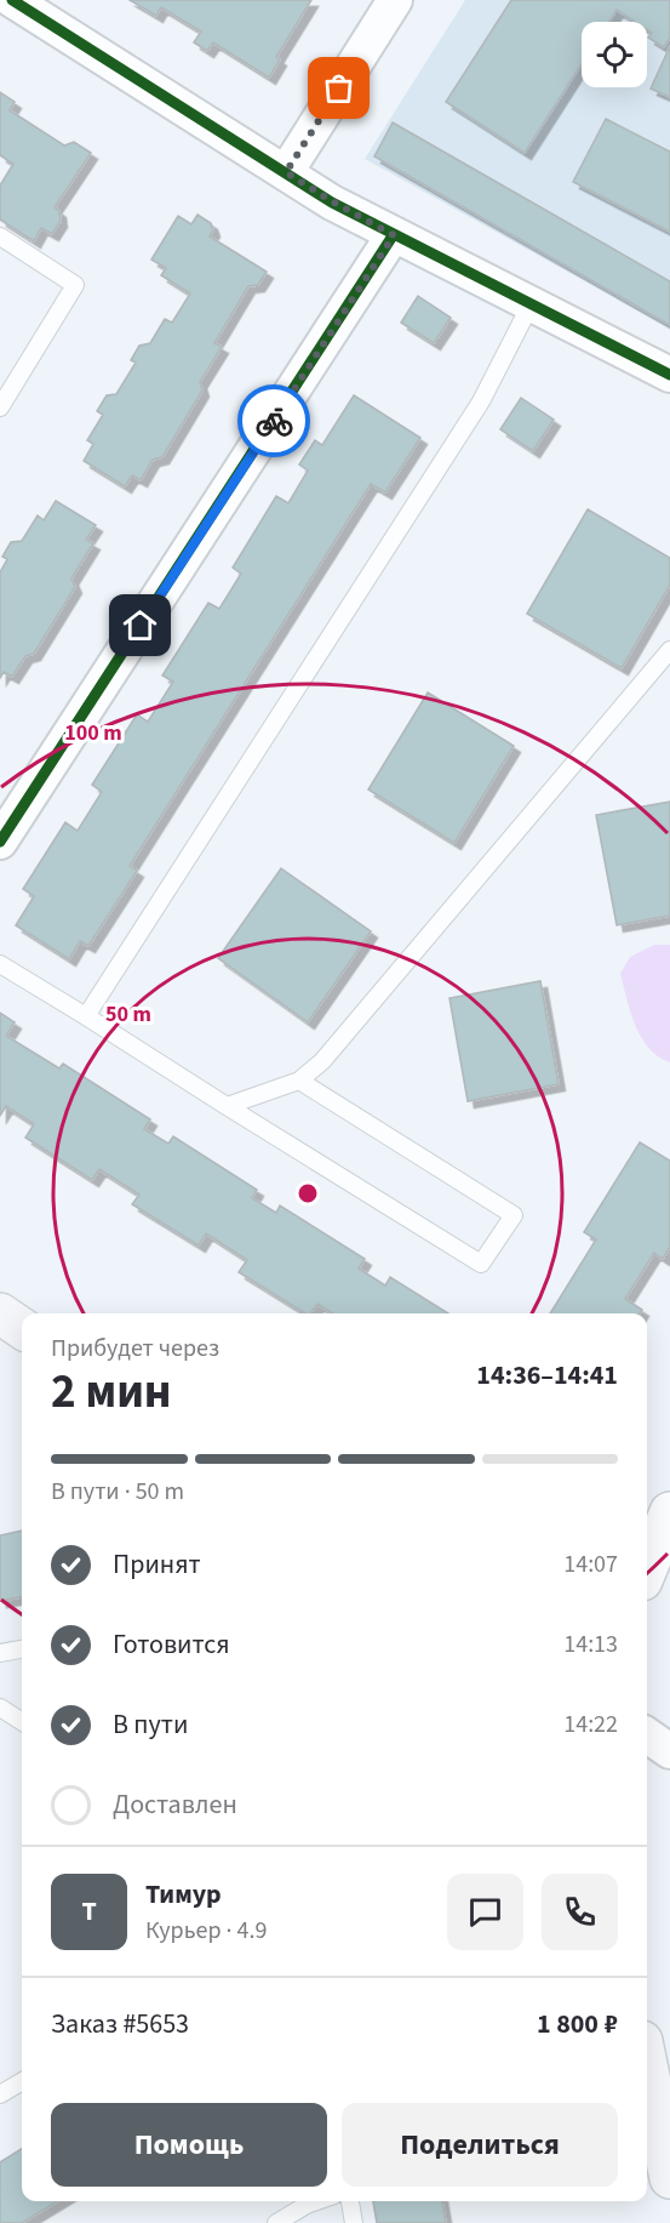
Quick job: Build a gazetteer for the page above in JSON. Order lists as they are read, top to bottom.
{
  "page": {
    "heading": ["2 мин", "Прибудет через", "14:36–14:41"],
    "panel": [
      "Тимур",
      "Курьер · 4.9",
      "Заказ #5653",
      "1 800 ₽"
    ],
    "bar": "В пути · 50 m",
    "list": [
      ["Принят", "14:07"],
      ["Готовится", "14:13"],
      ["В пути", "14:22"],
      "Доставлен"
    ],
    "round": "Т",
    "buttons": ["Помощь", "Поделиться"]
  },
  "rings": ["100 m", "50 m"]
}
